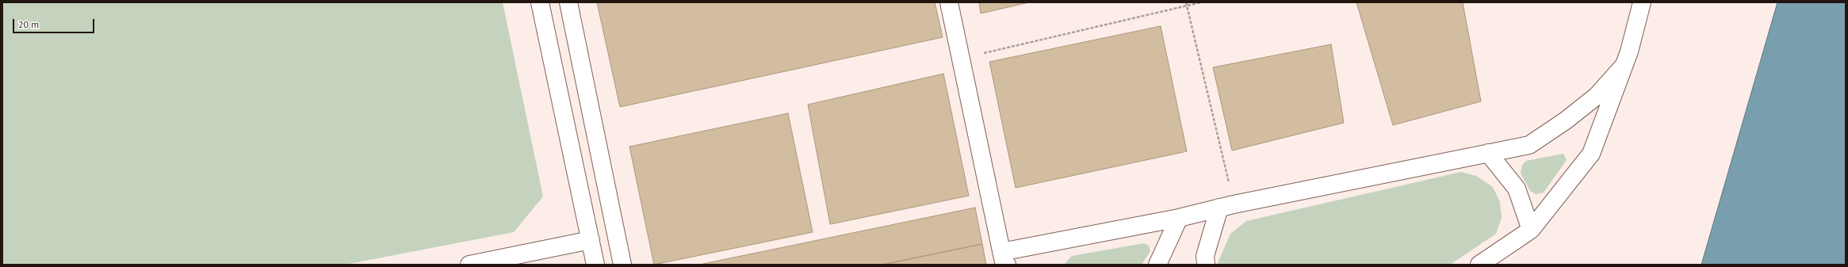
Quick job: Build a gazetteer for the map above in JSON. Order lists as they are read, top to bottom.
{
  "scale_bar": "20 m"
}
